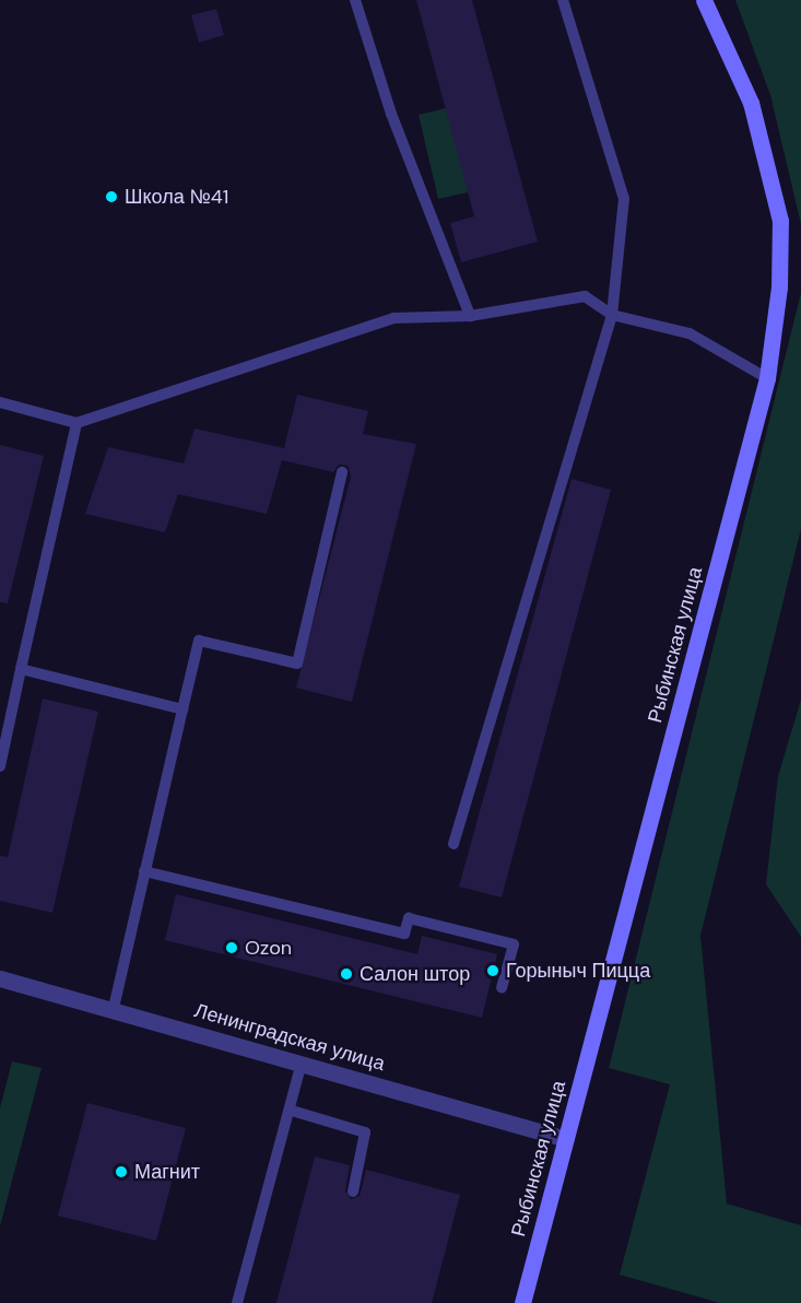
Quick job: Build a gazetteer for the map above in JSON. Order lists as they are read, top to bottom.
{
  "streets": {
    "main road": ["Рыбинская улица"],
    "street": ["Ленинградская улица"]
  },
  "crossings": [
    ["Рыбинская улица", "Ленинградская улица"]
  ],
  "places": [
    "Школа №41",
    "Ozon",
    "Горыныч Пицца",
    "Салон штор",
    "Магнит"
  ]
}
